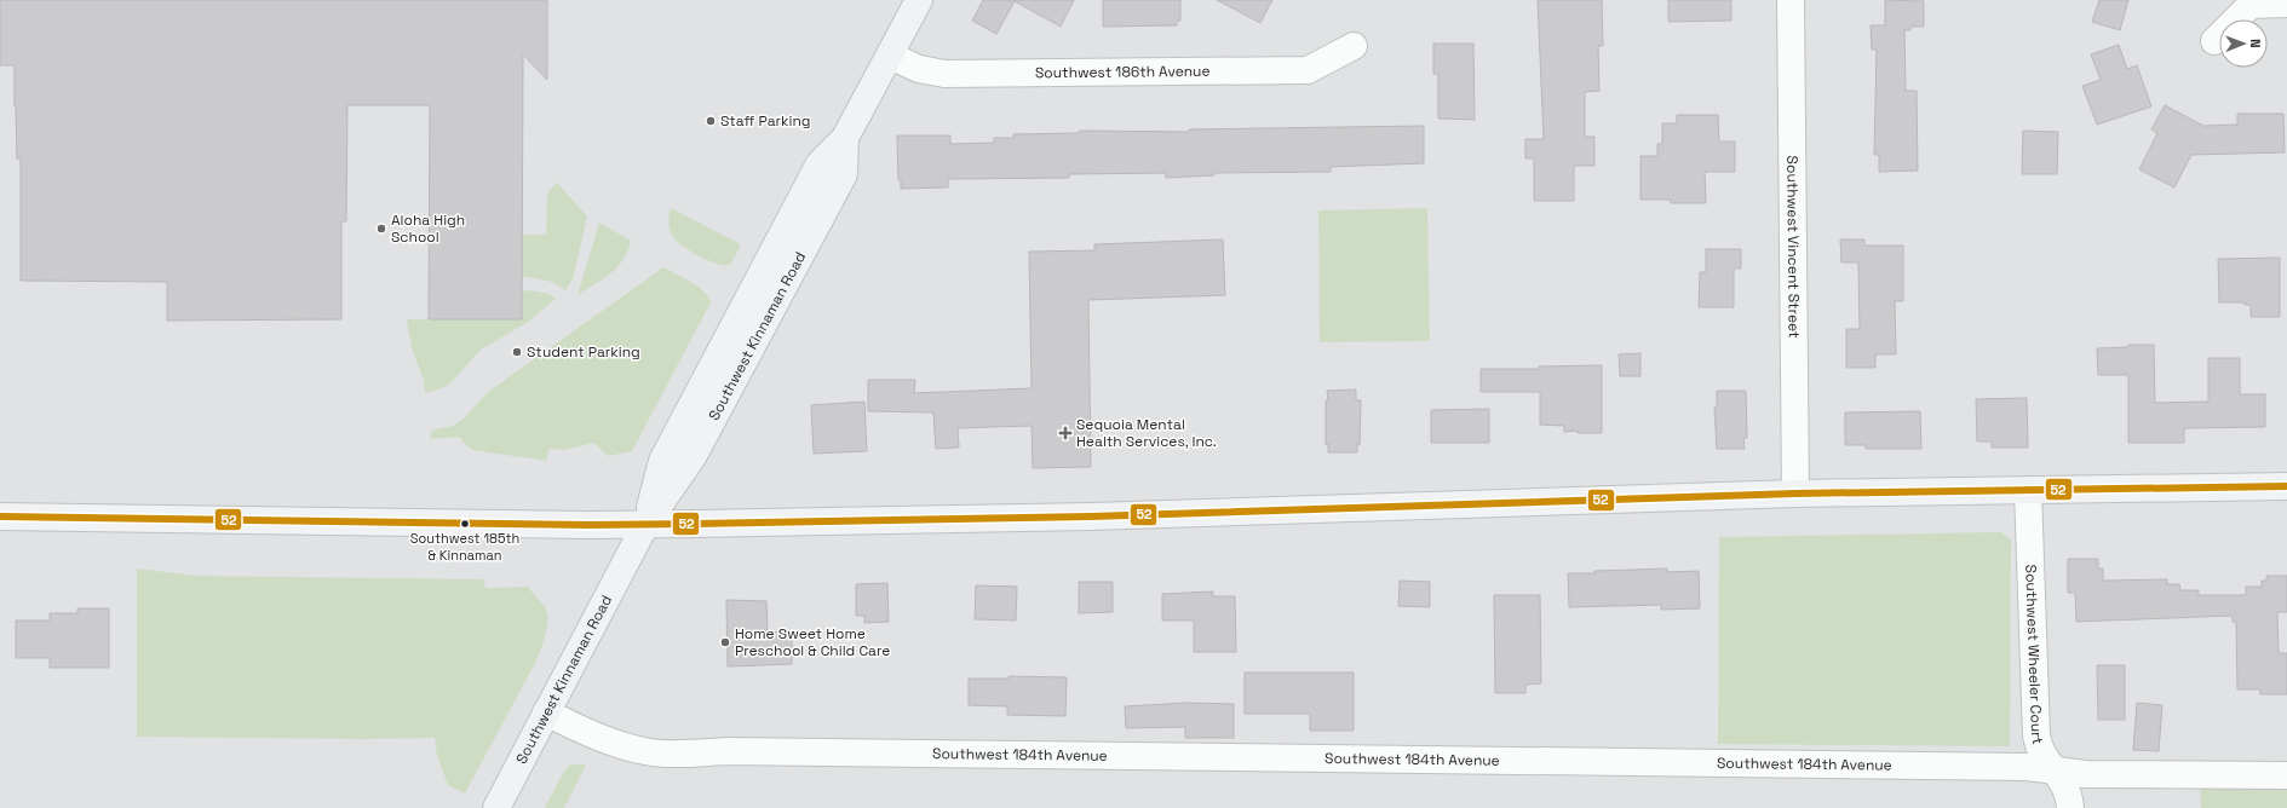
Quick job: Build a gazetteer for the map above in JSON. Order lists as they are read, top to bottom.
{
  "streets": {
    "main road": ["Southwest Kinnaman Road"],
    "street": [
      "Southwest 186th Avenue",
      "Southwest Vincent Street",
      "Southwest Wheeler Court",
      "Southwest 184th Avenue"
    ]
  },
  "crossings": [
    ["Southwest 186th Avenue", "Southwest Kinnaman Road"],
    ["Southwest Kinnaman Road", "Southwest 184th Avenue"],
    ["Southwest Wheeler Court", "Southwest 184th Avenue"]
  ],
  "places": {
    "other": [
      "Staff Parking",
      "Aloha High School",
      "Student Parking",
      "Southwest 185th & Kinnaman",
      "Home Sweet Home Preschool & Child Care"
    ],
    "health": ["Sequoia Mental Health Services, Inc."]
  },
  "lines": ["transit line 52"],
  "north": "right"
}
